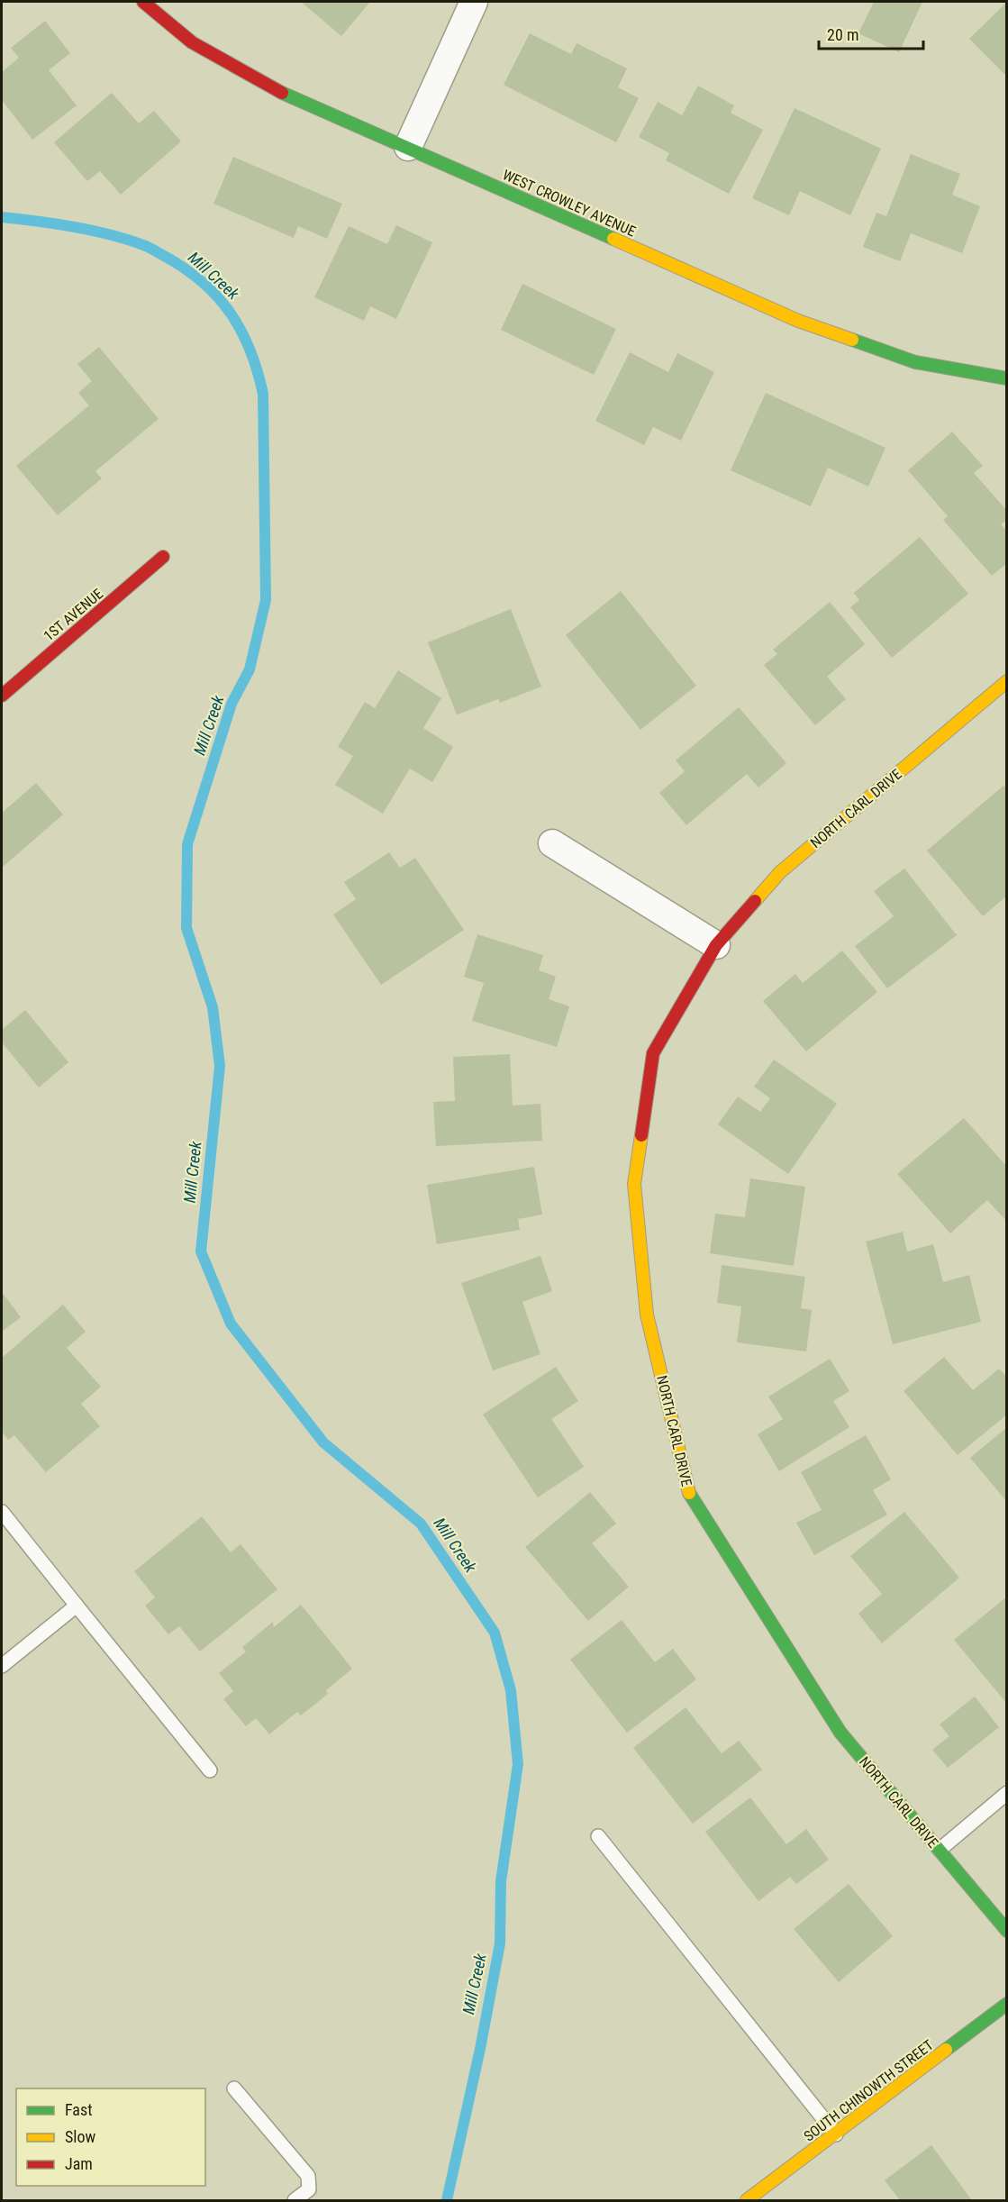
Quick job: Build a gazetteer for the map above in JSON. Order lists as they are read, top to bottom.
{
  "streets": {
    "street": [
      "WEST CROWLEY AVENUE",
      "1ST AVENUE",
      "NORTH CARL DRIVE",
      "SOUTH CHINOWTH STREET"
    ]
  },
  "water": ["Mill Creek"],
  "legend": ["Fast", "Slow", "Jam"],
  "scale_bar": "20 m"
}
